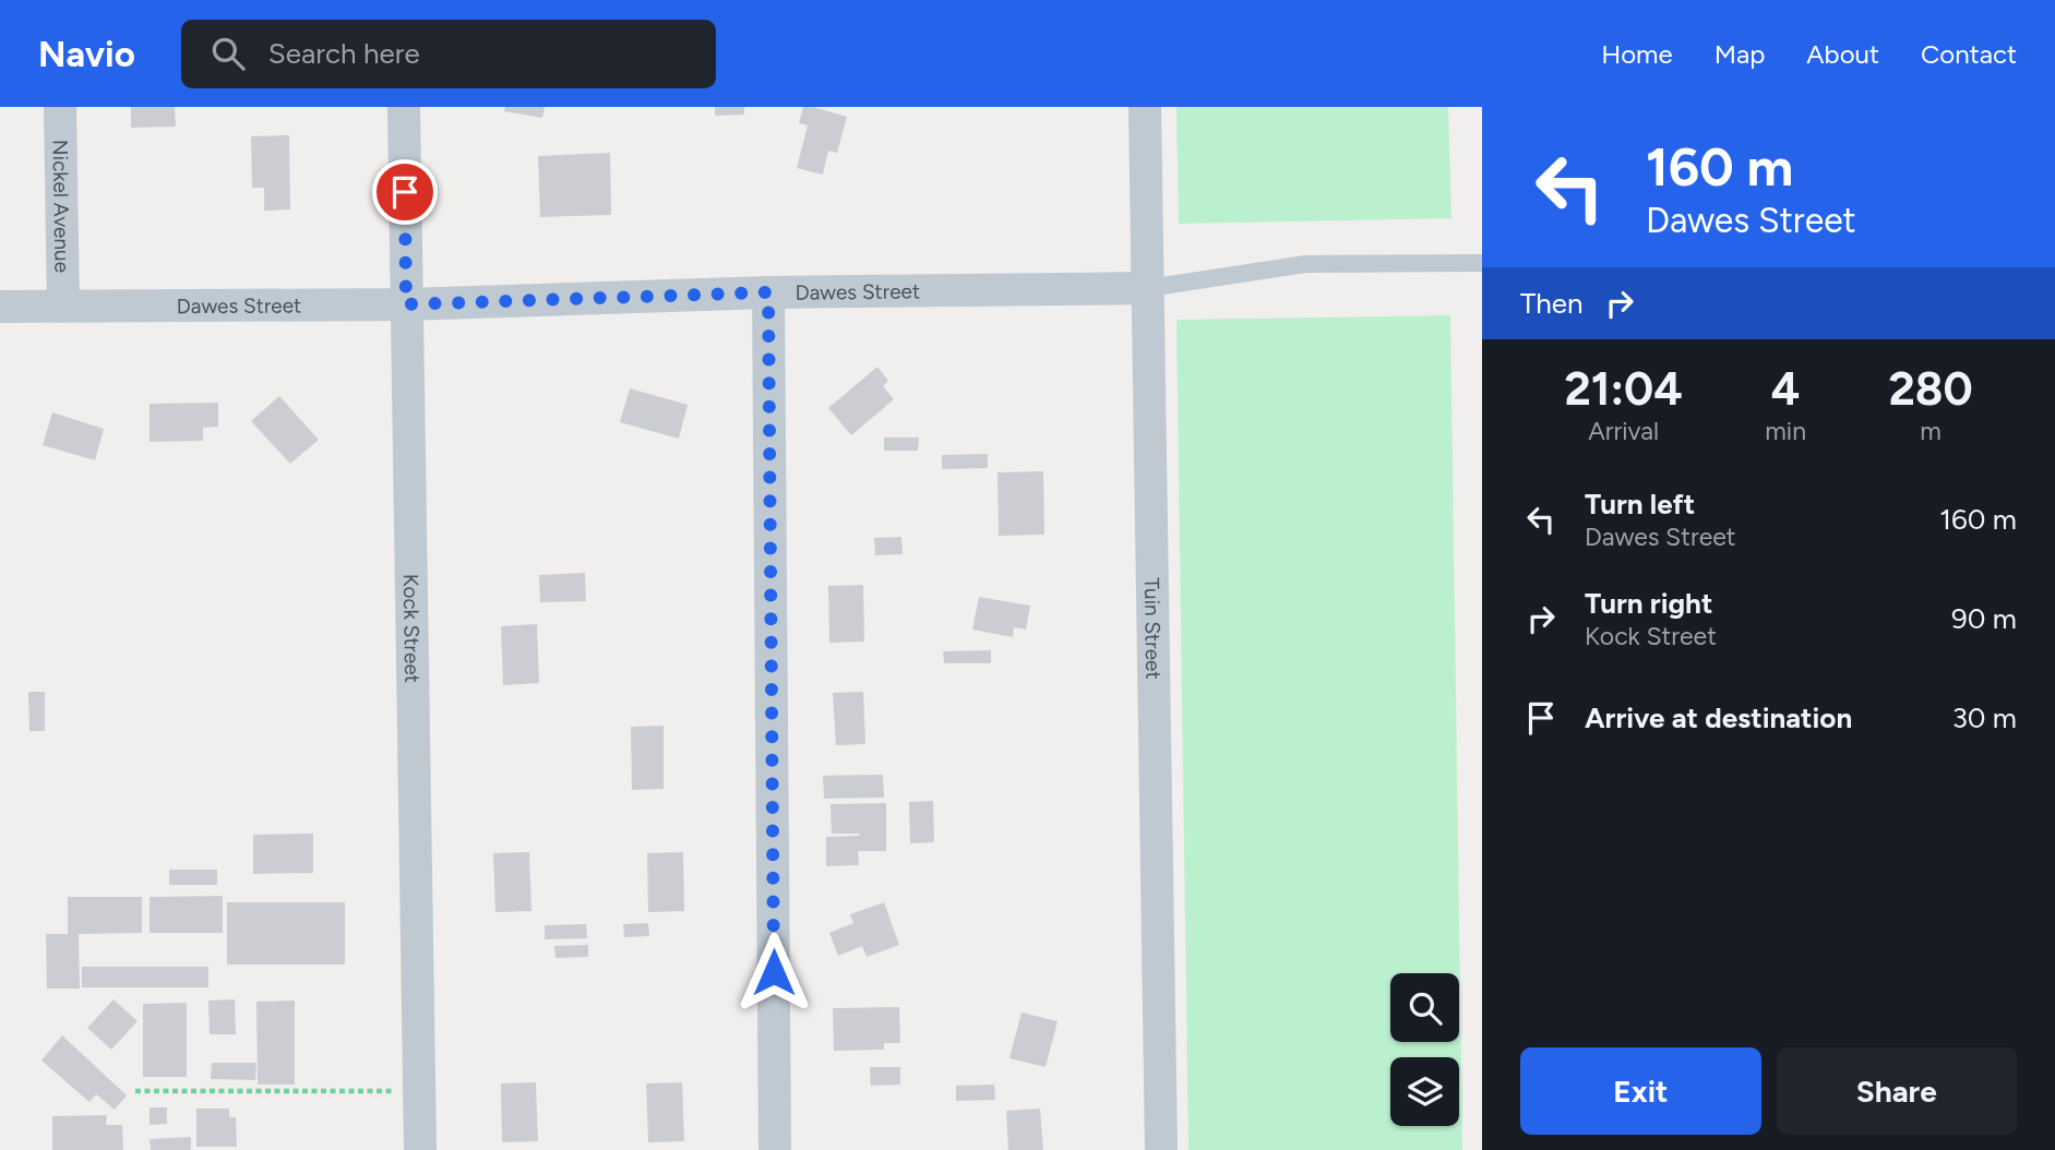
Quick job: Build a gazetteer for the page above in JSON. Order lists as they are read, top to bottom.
{
  "streets": {
    "street": [
      "Nickel Avenue",
      "Dawes Street",
      "Kock Street",
      "Tuin Street"
    ]
  },
  "crossings": [
    ["Nickel Avenue", "Dawes Street"],
    ["Dawes Street", "Kock Street"],
    ["Dawes Street", "Tuin Street"]
  ],
  "page": {
    "header": "Navio",
    "search": "Search here",
    "nav": [
      "Home",
      "Map",
      "About",
      "Contact"
    ],
    "turn": ["160 m", "Dawes Street"],
    "then": "Then",
    "eta": [
      "21:04",
      "Arrival",
      "4",
      "min",
      "280",
      "m"
    ],
    "list": [
      {
        "name": "Turn left",
        "note": "Dawes Street",
        "value": "160 m"
      },
      {
        "name": "Turn right",
        "note": "Kock Street",
        "value": "90 m"
      },
      {
        "name": "Arrive at destination",
        "value": "30 m"
      }
    ],
    "buttons": ["Exit", "Share"]
  }
}
